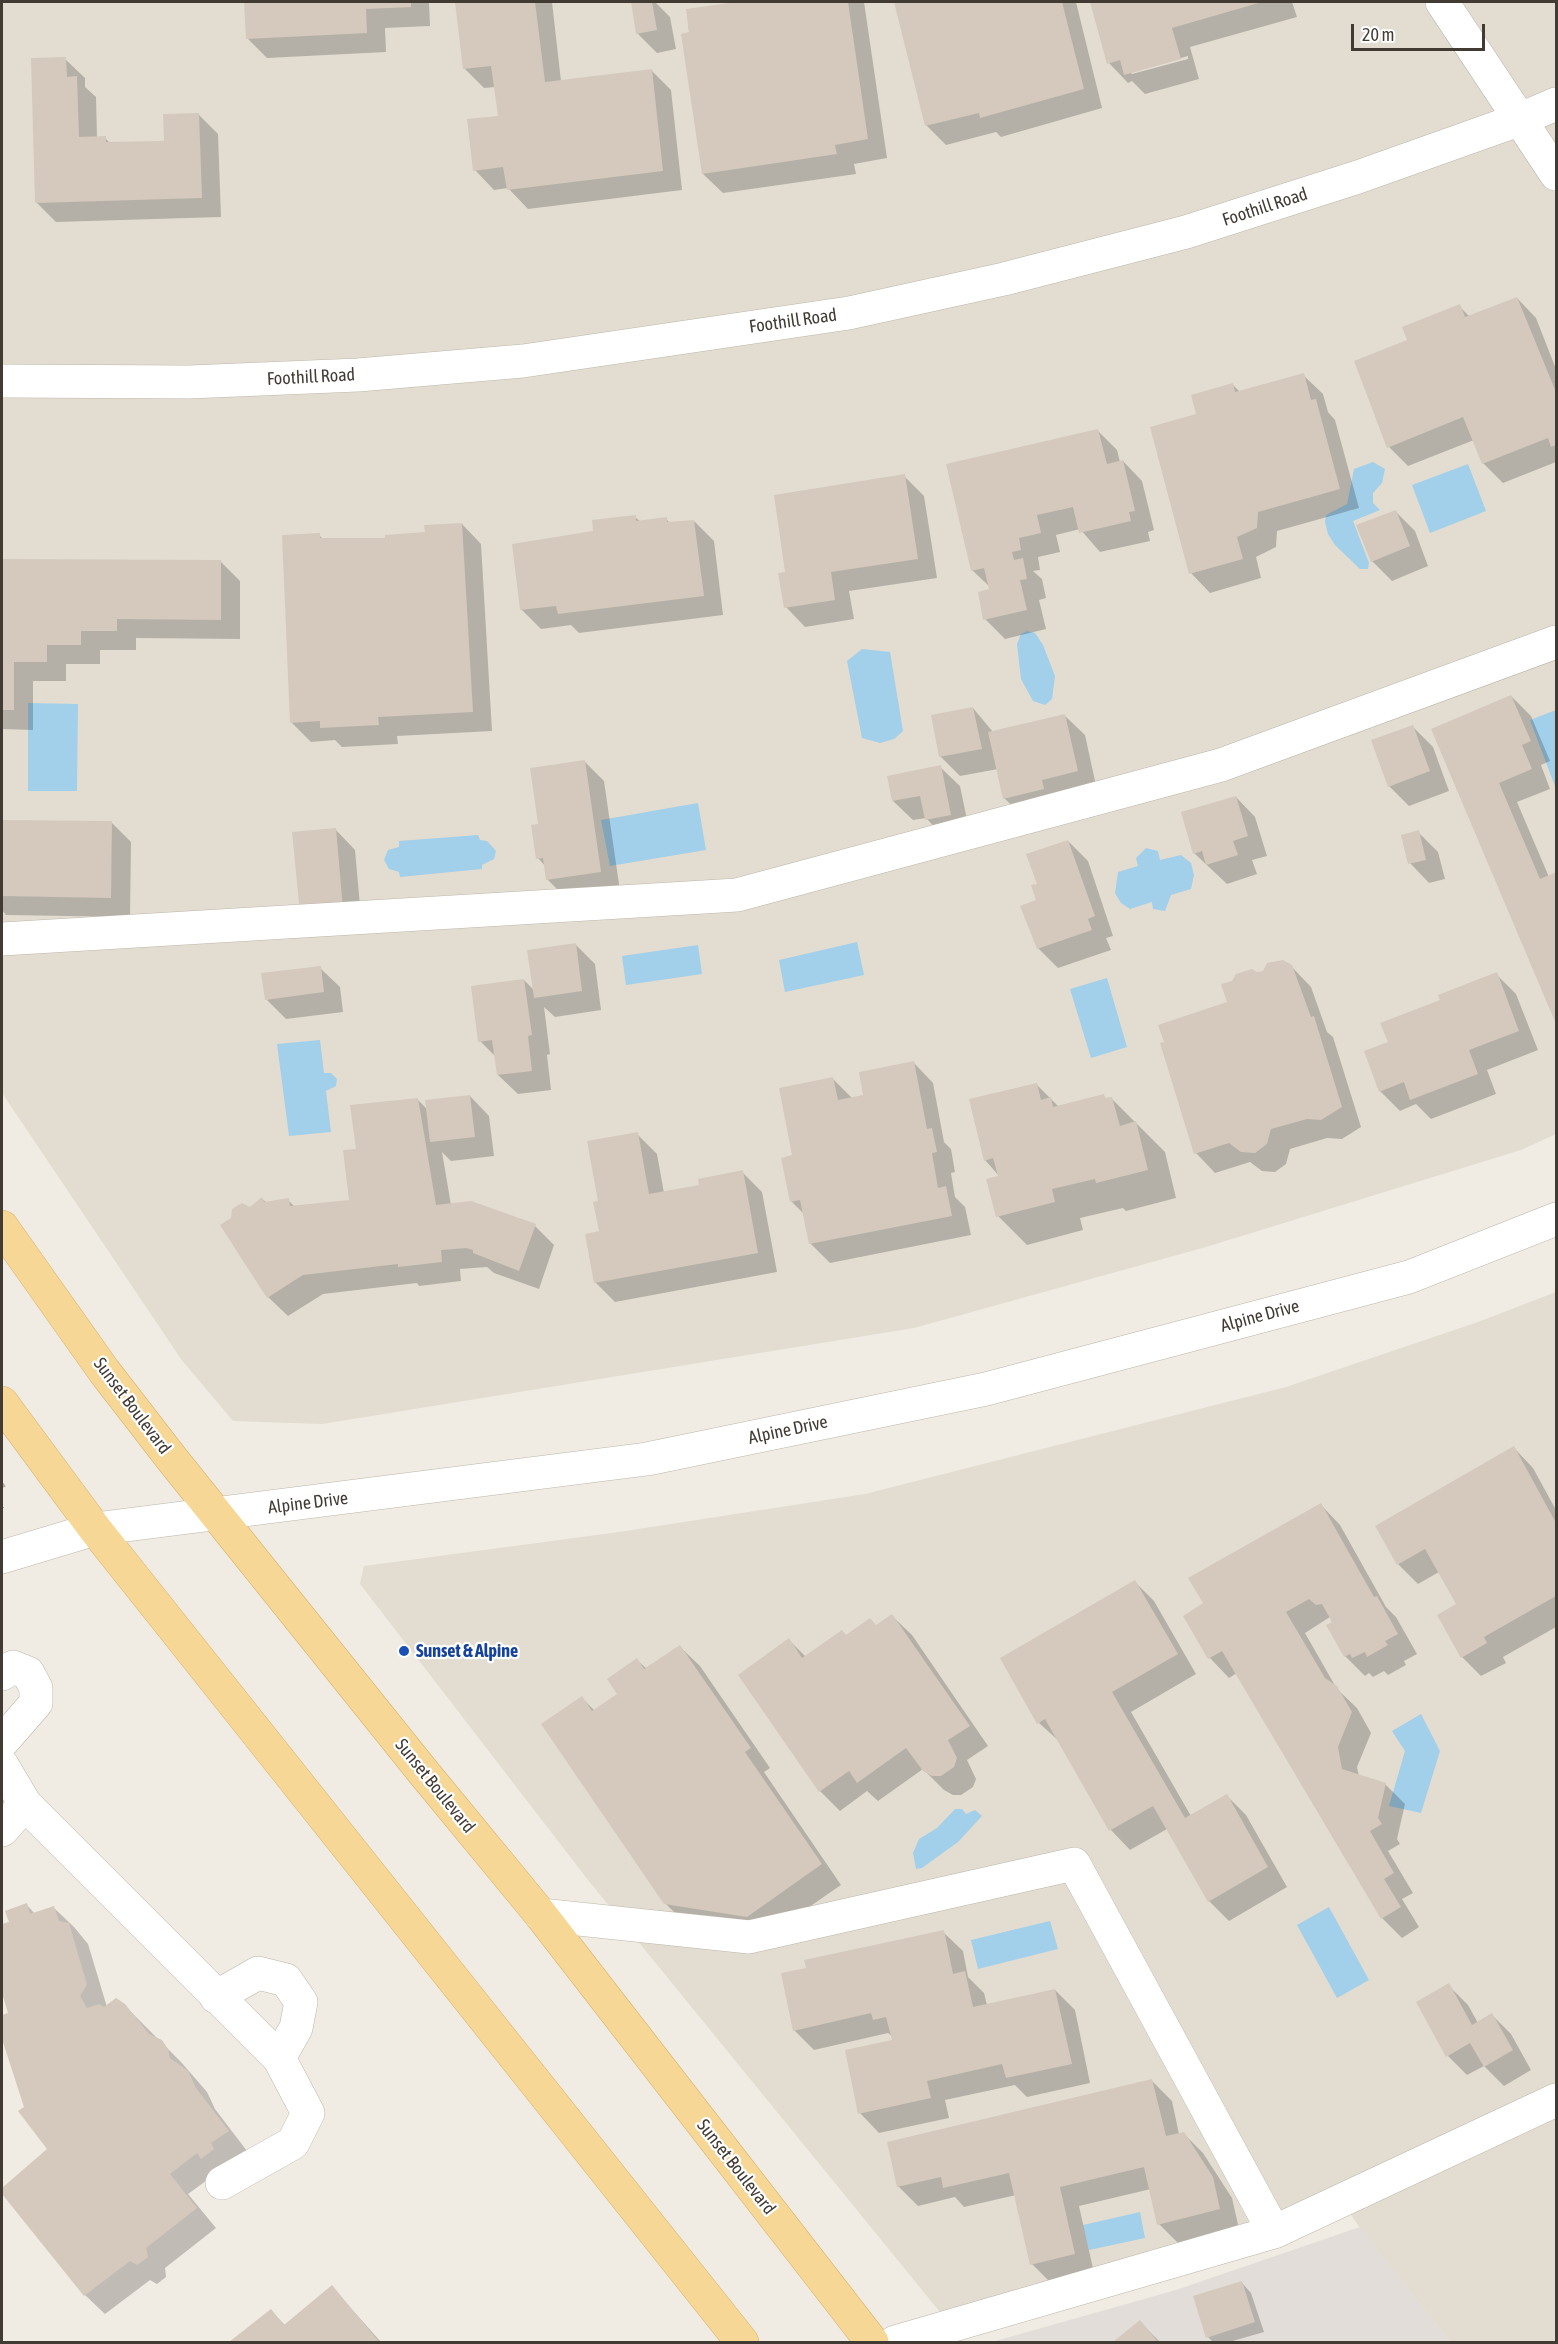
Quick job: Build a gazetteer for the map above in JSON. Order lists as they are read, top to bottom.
{
  "streets": {
    "main road": ["Sunset Boulevard"],
    "street": ["Foothill Road", "Alpine Drive"]
  },
  "crossings": [
    ["Alpine Drive", "Sunset Boulevard"]
  ],
  "places": ["Sunset & Alpine"],
  "scale_bar": "20 m"
}
